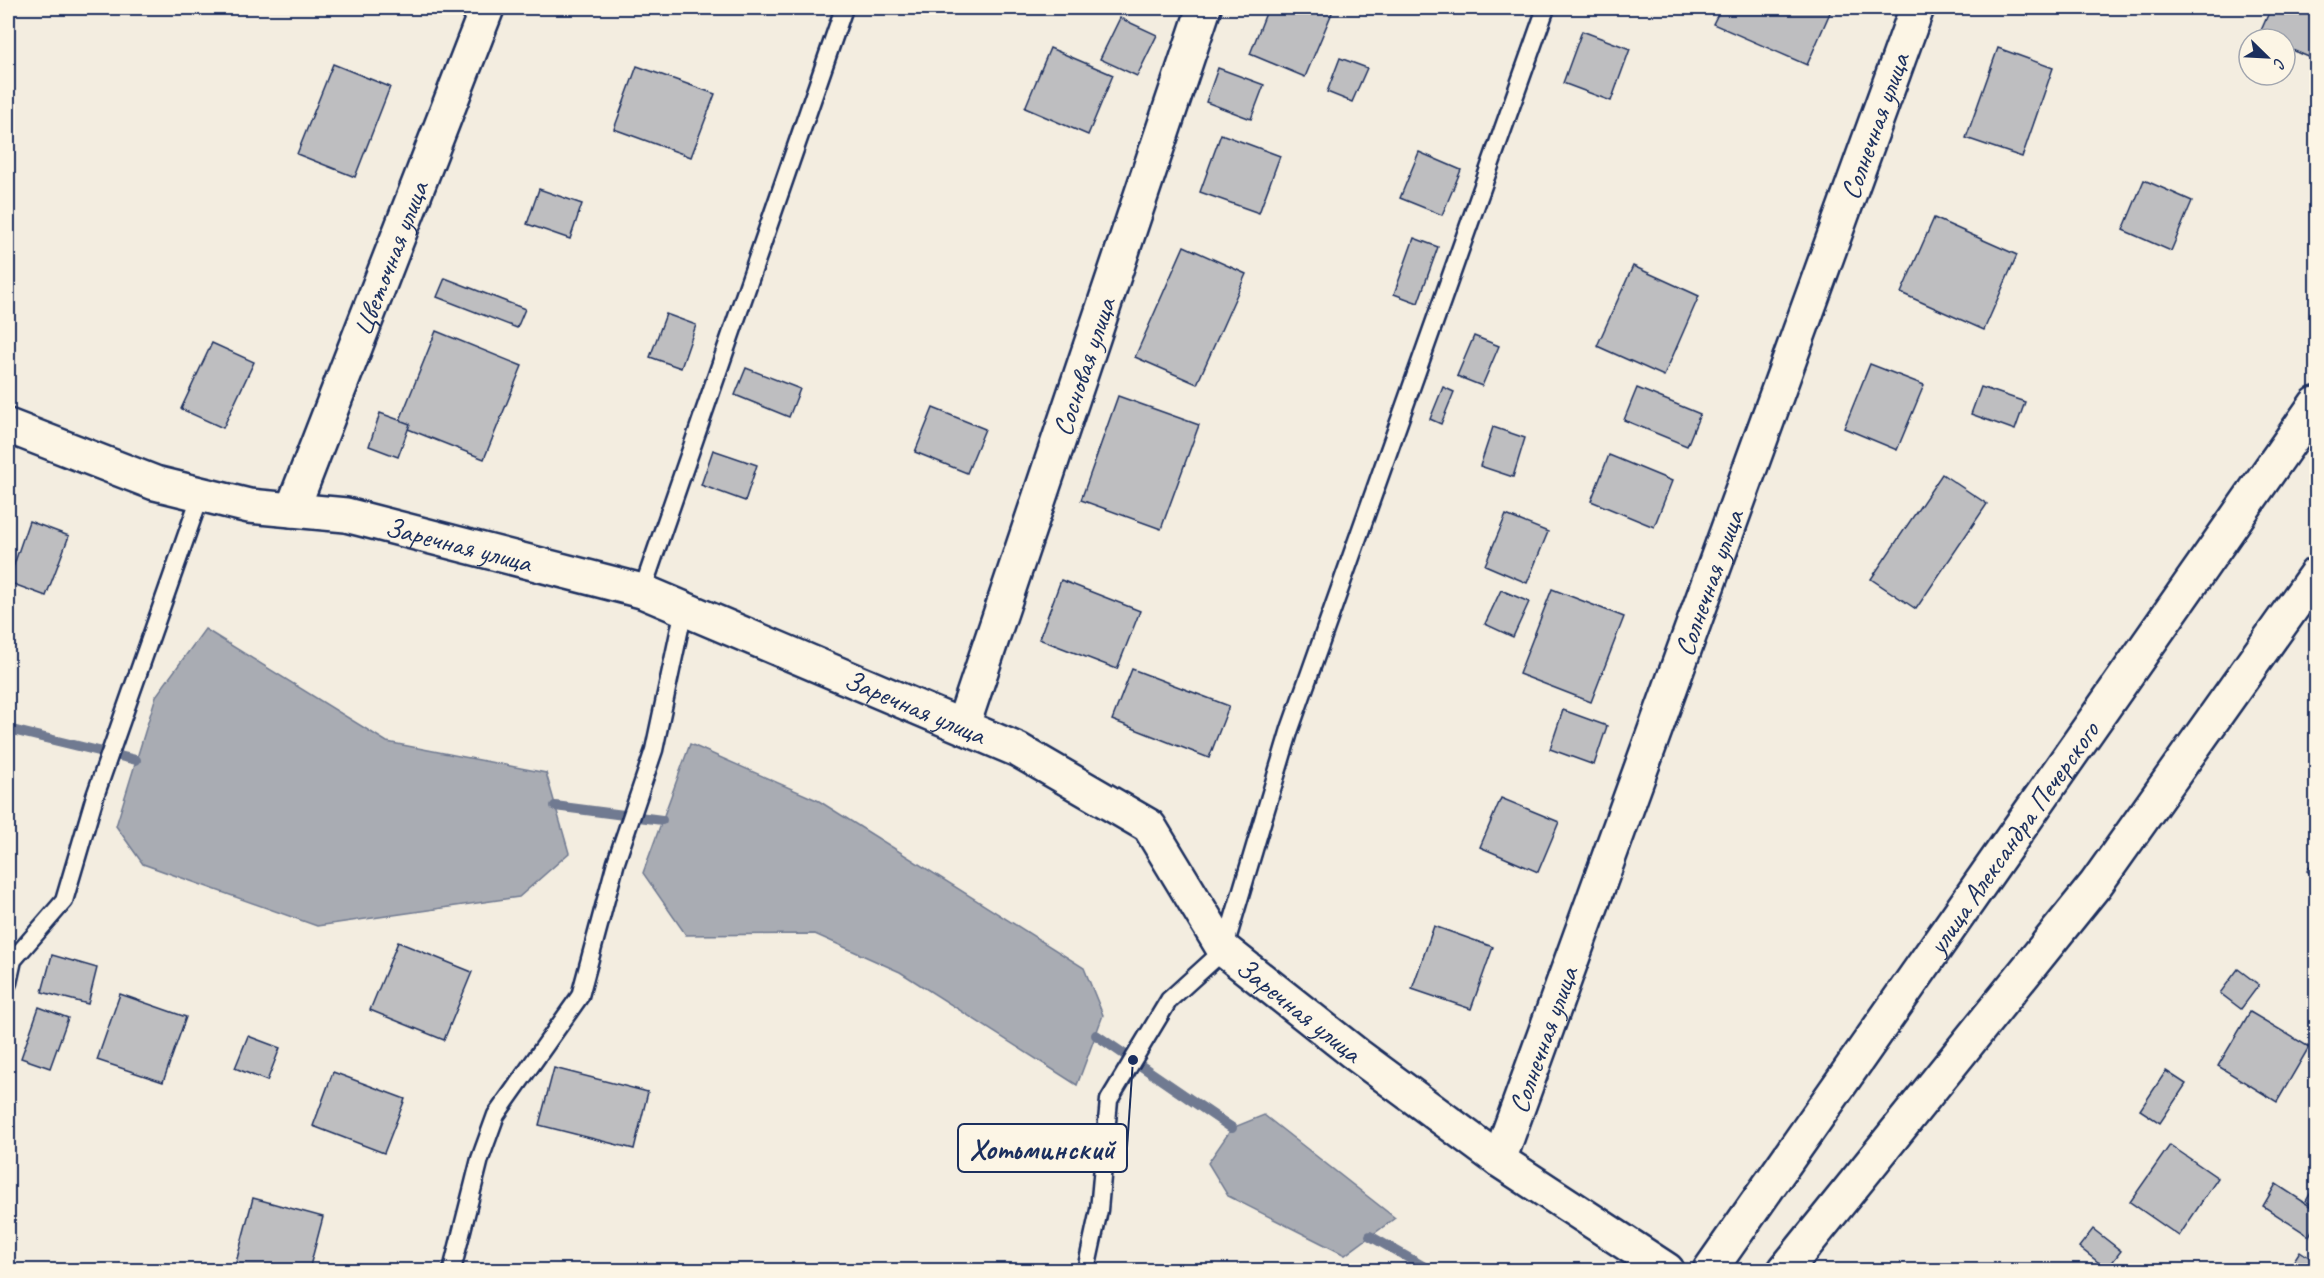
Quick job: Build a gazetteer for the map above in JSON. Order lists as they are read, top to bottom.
{
  "streets": {
    "street": [
      "Солнечная улица",
      "Цветочная улица",
      "Сосновая улица",
      "Заречная улица",
      "улица Александра Печерского"
    ]
  },
  "crossings": [
    ["Солнечная улица", "Заречная улица"],
    ["Цветочная улица", "Заречная улица"],
    ["Сосновая улица", "Заречная улица"]
  ],
  "places": ["Хотьминский"],
  "north": "bottom right"
}
